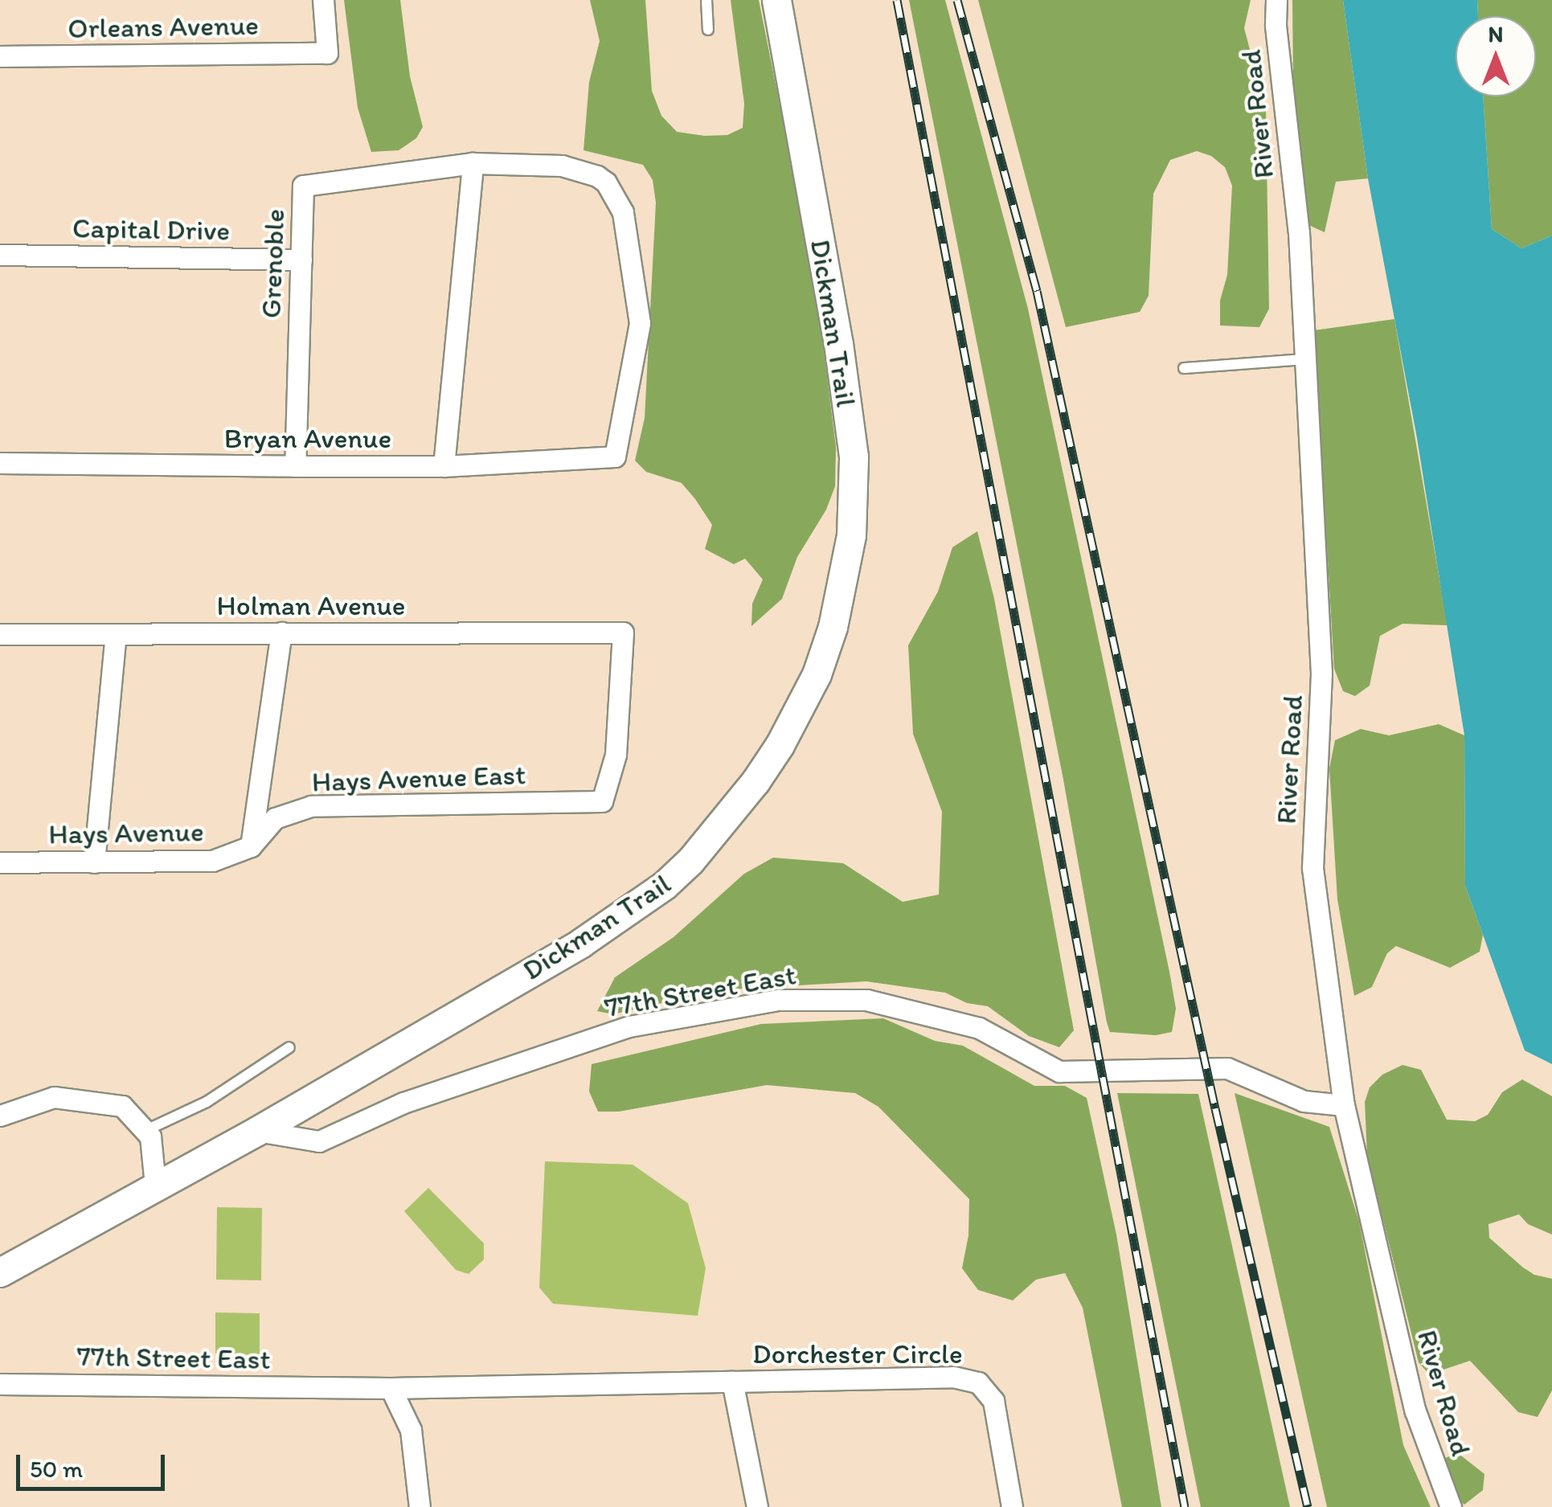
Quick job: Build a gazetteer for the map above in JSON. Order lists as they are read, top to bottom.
{
  "streets": {
    "street": [
      "Orleans Avenue",
      "River Road",
      "Capital Drive",
      "Grenoble",
      "Dickman Trail",
      "Bryan Avenue",
      "Holman Avenue",
      "Hays Avenue East",
      "Hays Avenue",
      "77th Street East",
      "Dorchester Circle"
    ]
  },
  "crossings": [
    ["River Road", "77th Street East"],
    ["Capital Drive", "Grenoble"],
    ["Grenoble", "Bryan Avenue"],
    ["Dickman Trail", "77th Street East"],
    ["Holman Avenue", "Hays Avenue East"],
    ["Hays Avenue East", "Hays Avenue"],
    ["77th Street East", "Dorchester Circle"]
  ],
  "scale_bar": "50 m",
  "north": "top"
}
